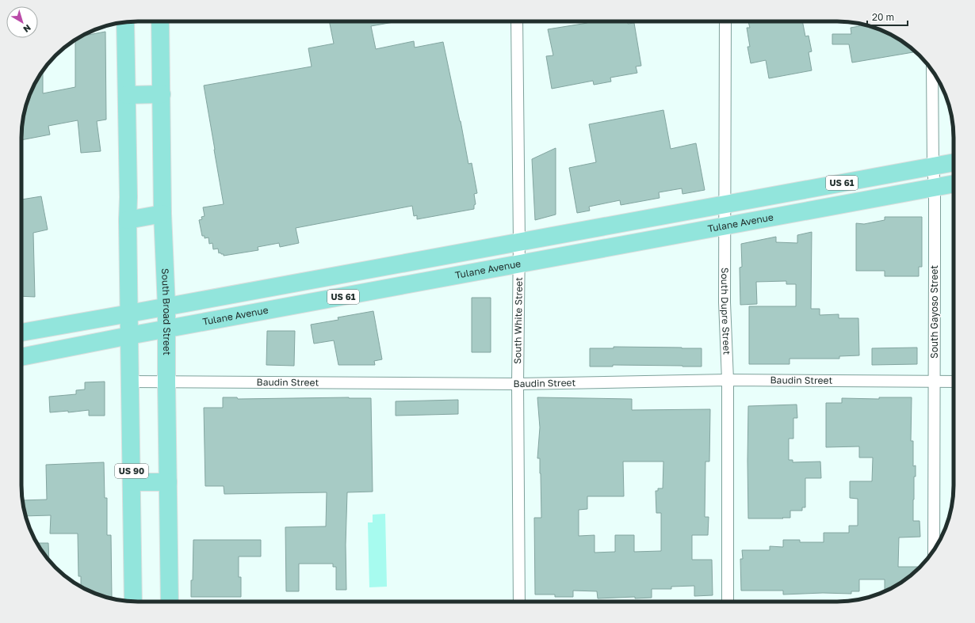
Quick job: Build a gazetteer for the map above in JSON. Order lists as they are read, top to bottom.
{
  "streets": {
    "main road": [
      "US 61",
      "Tulane Avenue",
      "South Broad Street",
      "US 90"
    ],
    "street": [
      "South Dupre Street",
      "South Gayoso Street",
      "South White Street",
      "Baudin Street"
    ]
  },
  "crossings": [
    ["US 61", "South Broad Street"],
    ["US 61", "South Dupre Street"],
    ["US 61", "South Gayoso Street"],
    ["US 61", "South White Street"],
    ["Tulane Avenue", "South Broad Street"],
    ["Tulane Avenue", "South Dupre Street"],
    ["Tulane Avenue", "South Gayoso Street"],
    ["Tulane Avenue", "South White Street"],
    ["Tulane Avenue", "US 90"],
    ["South Broad Street", "Baudin Street"],
    ["South Dupre Street", "Baudin Street"],
    ["South Gayoso Street", "Baudin Street"],
    ["South White Street", "Baudin Street"],
    ["Baudin Street", "US 90"]
  ],
  "scale_bar": "20 m",
  "north": "bottom right"
}
